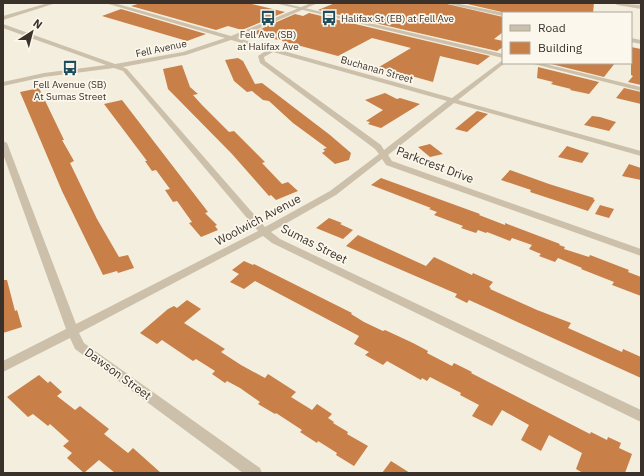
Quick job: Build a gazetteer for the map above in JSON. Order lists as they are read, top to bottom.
{
  "streets": {
    "street": [
      "Fell Avenue",
      "Buchanan Street",
      "Parkcrest Drive",
      "Woolwich Avenue",
      "Sumas Street",
      "Dawson Street"
    ]
  },
  "crossings": [
    ["Fell Avenue", "Buchanan Street"],
    ["Fell Avenue", "Sumas Street"],
    ["Buchanan Street", "Parkcrest Drive"],
    ["Buchanan Street", "Woolwich Avenue"],
    ["Parkcrest Drive", "Woolwich Avenue"],
    ["Woolwich Avenue", "Sumas Street"],
    ["Woolwich Avenue", "Dawson Street"]
  ],
  "places": {
    "bus stop": ["Fell Ave (SB) at Halifax Ave", "Halifax St (EB) at Fell Ave", "Fell Avenue (SB) At Sumas Street"]
  },
  "legend": ["Road", "Building"],
  "north": "top right"
}
